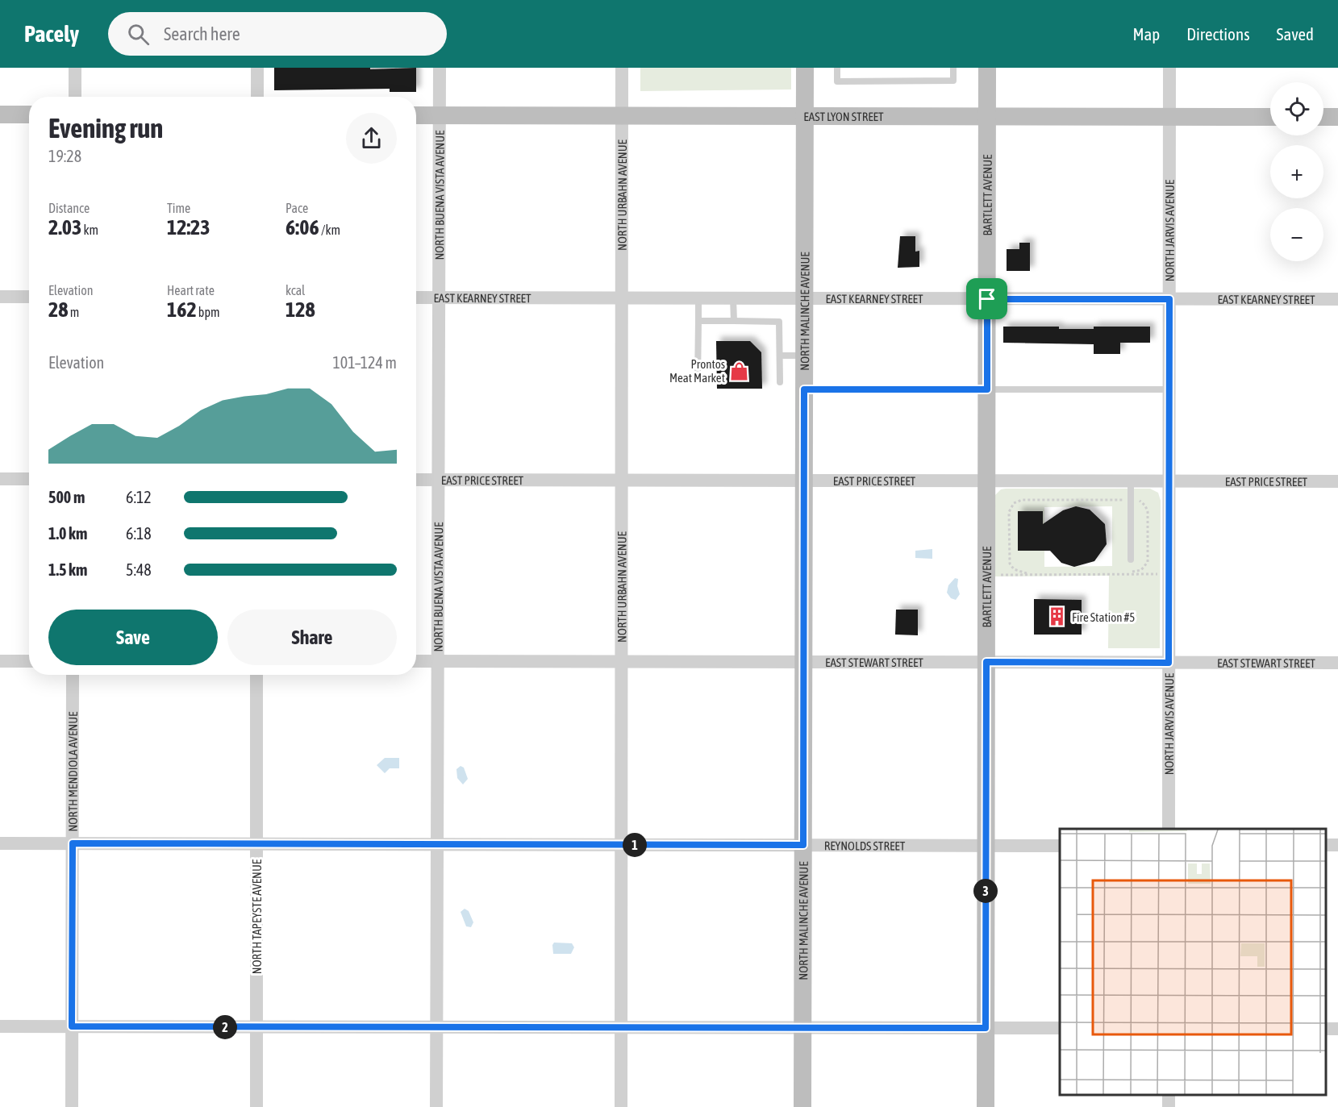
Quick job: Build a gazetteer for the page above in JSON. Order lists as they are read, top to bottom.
{
  "streets": {
    "main road": ["EAST LYON STREET", "BARTLETT AVENUE", "NORTH MALINCHE AVENUE"],
    "street": [
      "NORTH BUENA VISTA AVENUE",
      "NORTH URBAHN AVENUE",
      "NORTH JARVIS AVENUE",
      "EAST KEARNEY STREET",
      "EAST PRICE STREET",
      "EAST STEWART STREET",
      "NORTH MENDIOLA AVENUE",
      "REYNOLDS STREET",
      "NORTH TAPEYSTE AVENUE"
    ]
  },
  "crossings": [
    ["EAST LYON STREET", "NORTH BUENA VISTA AVENUE"],
    ["EAST LYON STREET", "NORTH URBAHN AVENUE"],
    ["EAST LYON STREET", "BARTLETT AVENUE"],
    ["EAST LYON STREET", "NORTH JARVIS AVENUE"],
    ["EAST LYON STREET", "NORTH MALINCHE AVENUE"],
    ["NORTH BUENA VISTA AVENUE", "EAST KEARNEY STREET"],
    ["NORTH BUENA VISTA AVENUE", "EAST PRICE STREET"],
    ["NORTH BUENA VISTA AVENUE", "EAST STEWART STREET"],
    ["NORTH BUENA VISTA AVENUE", "REYNOLDS STREET"],
    ["NORTH URBAHN AVENUE", "EAST KEARNEY STREET"],
    ["NORTH URBAHN AVENUE", "EAST PRICE STREET"],
    ["NORTH URBAHN AVENUE", "EAST STEWART STREET"],
    ["NORTH URBAHN AVENUE", "REYNOLDS STREET"],
    ["BARTLETT AVENUE", "EAST KEARNEY STREET"],
    ["BARTLETT AVENUE", "EAST PRICE STREET"],
    ["BARTLETT AVENUE", "EAST STEWART STREET"],
    ["BARTLETT AVENUE", "REYNOLDS STREET"],
    ["NORTH JARVIS AVENUE", "EAST KEARNEY STREET"],
    ["NORTH JARVIS AVENUE", "EAST PRICE STREET"],
    ["NORTH JARVIS AVENUE", "EAST STEWART STREET"],
    ["EAST KEARNEY STREET", "NORTH MALINCHE AVENUE"],
    ["NORTH MALINCHE AVENUE", "EAST PRICE STREET"],
    ["NORTH MALINCHE AVENUE", "EAST STEWART STREET"],
    ["NORTH MALINCHE AVENUE", "REYNOLDS STREET"],
    ["NORTH MENDIOLA AVENUE", "REYNOLDS STREET"],
    ["REYNOLDS STREET", "NORTH TAPEYSTE AVENUE"]
  ],
  "places": {
    "shop": ["Prontos Meat Market"],
    "building": ["Fire Station #5"]
  },
  "page": {
    "header": "Pacely",
    "search": "Search here",
    "nav": ["Map", "Directions", "Saved"],
    "map_buttons": ["+", "−"],
    "heading": ["Evening run", "19:28"],
    "stats": [
      ["Distance", "2.03 km"],
      ["Time", "12:23"],
      ["Pace", "6:06 /km"],
      ["Elevation", "28 m"],
      ["Heart rate", "162 bpm"],
      ["kcal", "128"]
    ],
    "chart": ["Elevation", "101–124 m"],
    "list": [
      {
        "name": "500 m",
        "note": "6:12"
      },
      {
        "name": "1.0 km",
        "note": "6:18"
      },
      {
        "name": "1.5 km",
        "note": "5:48"
      }
    ],
    "buttons": ["Save", "Share"],
    "pins": ["1", "3", "2"]
  }
}
